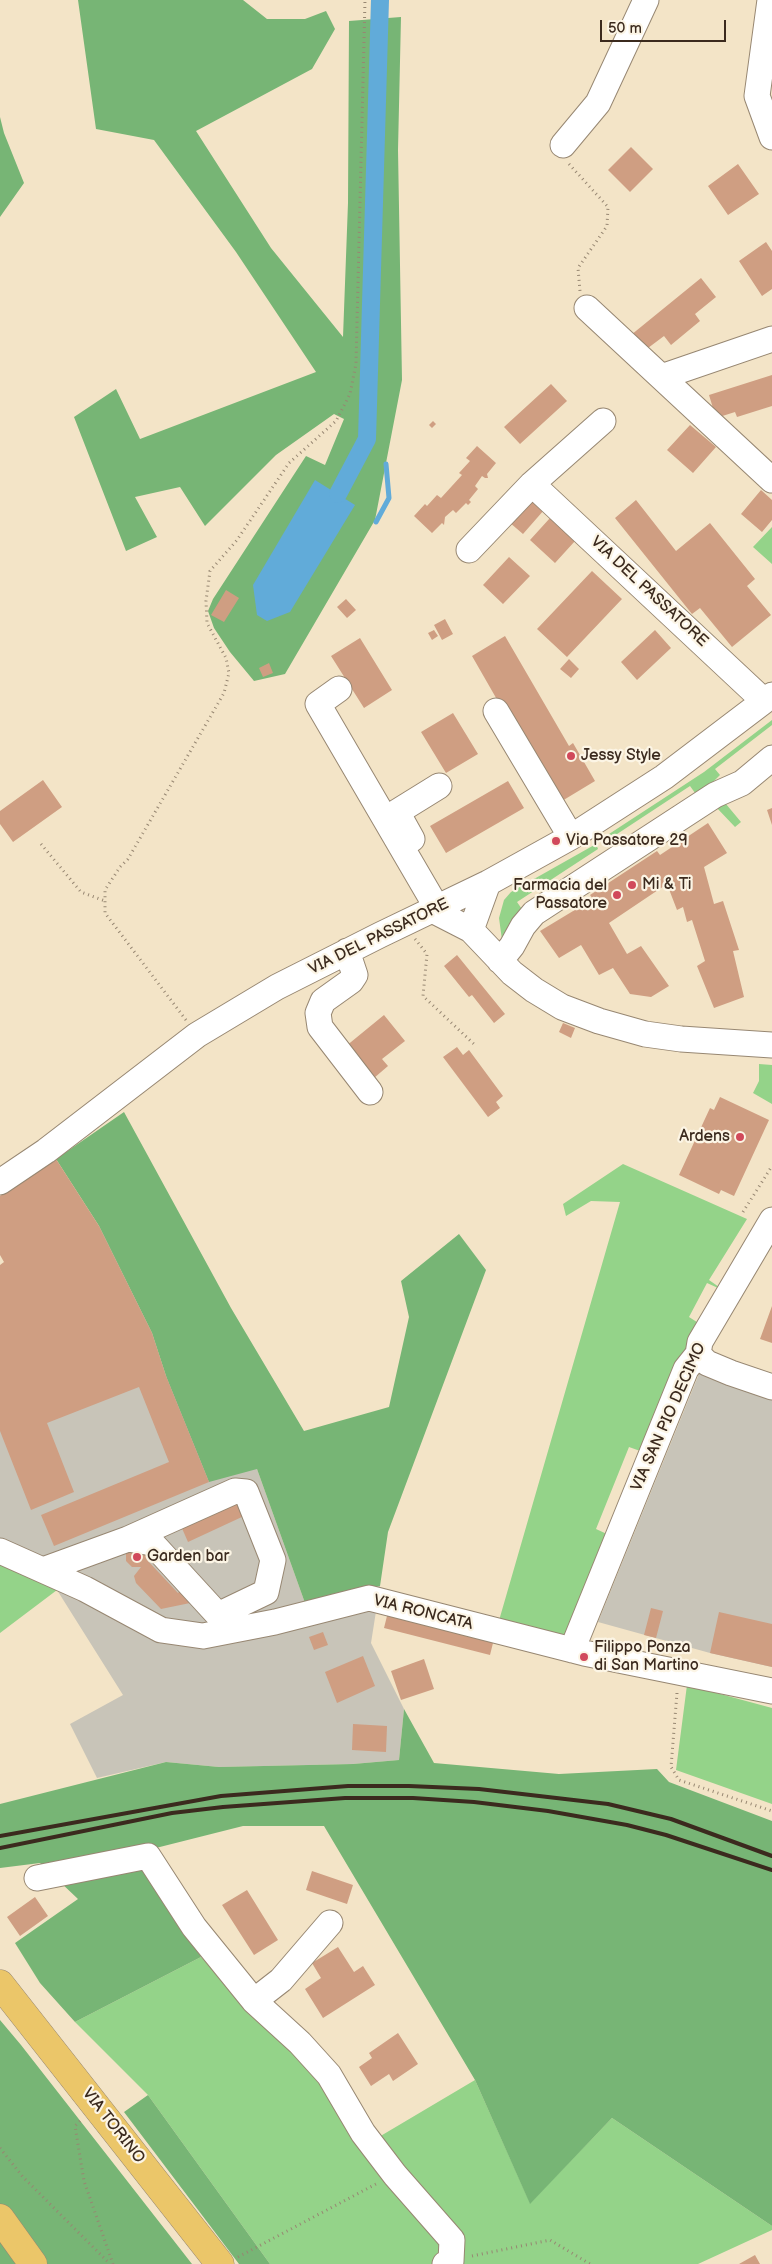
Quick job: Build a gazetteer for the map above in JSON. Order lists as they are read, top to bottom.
{
  "streets": {
    "main road": ["VIA TORINO"],
    "street": ["VIA DEL PASSATORE", "VIA SAN PIO DECIMO", "VIA RONCATA"]
  },
  "crossings": [
    ["VIA SAN PIO DECIMO", "VIA RONCATA"]
  ],
  "places": [
    "Jessy Style",
    "Via Passatore 29",
    "Mi & Ti",
    "Farmacia del Passatore",
    "Ardens",
    "Garden bar",
    "Filippo Ponza di San Martino"
  ],
  "scale_bar": "50 m"
}
